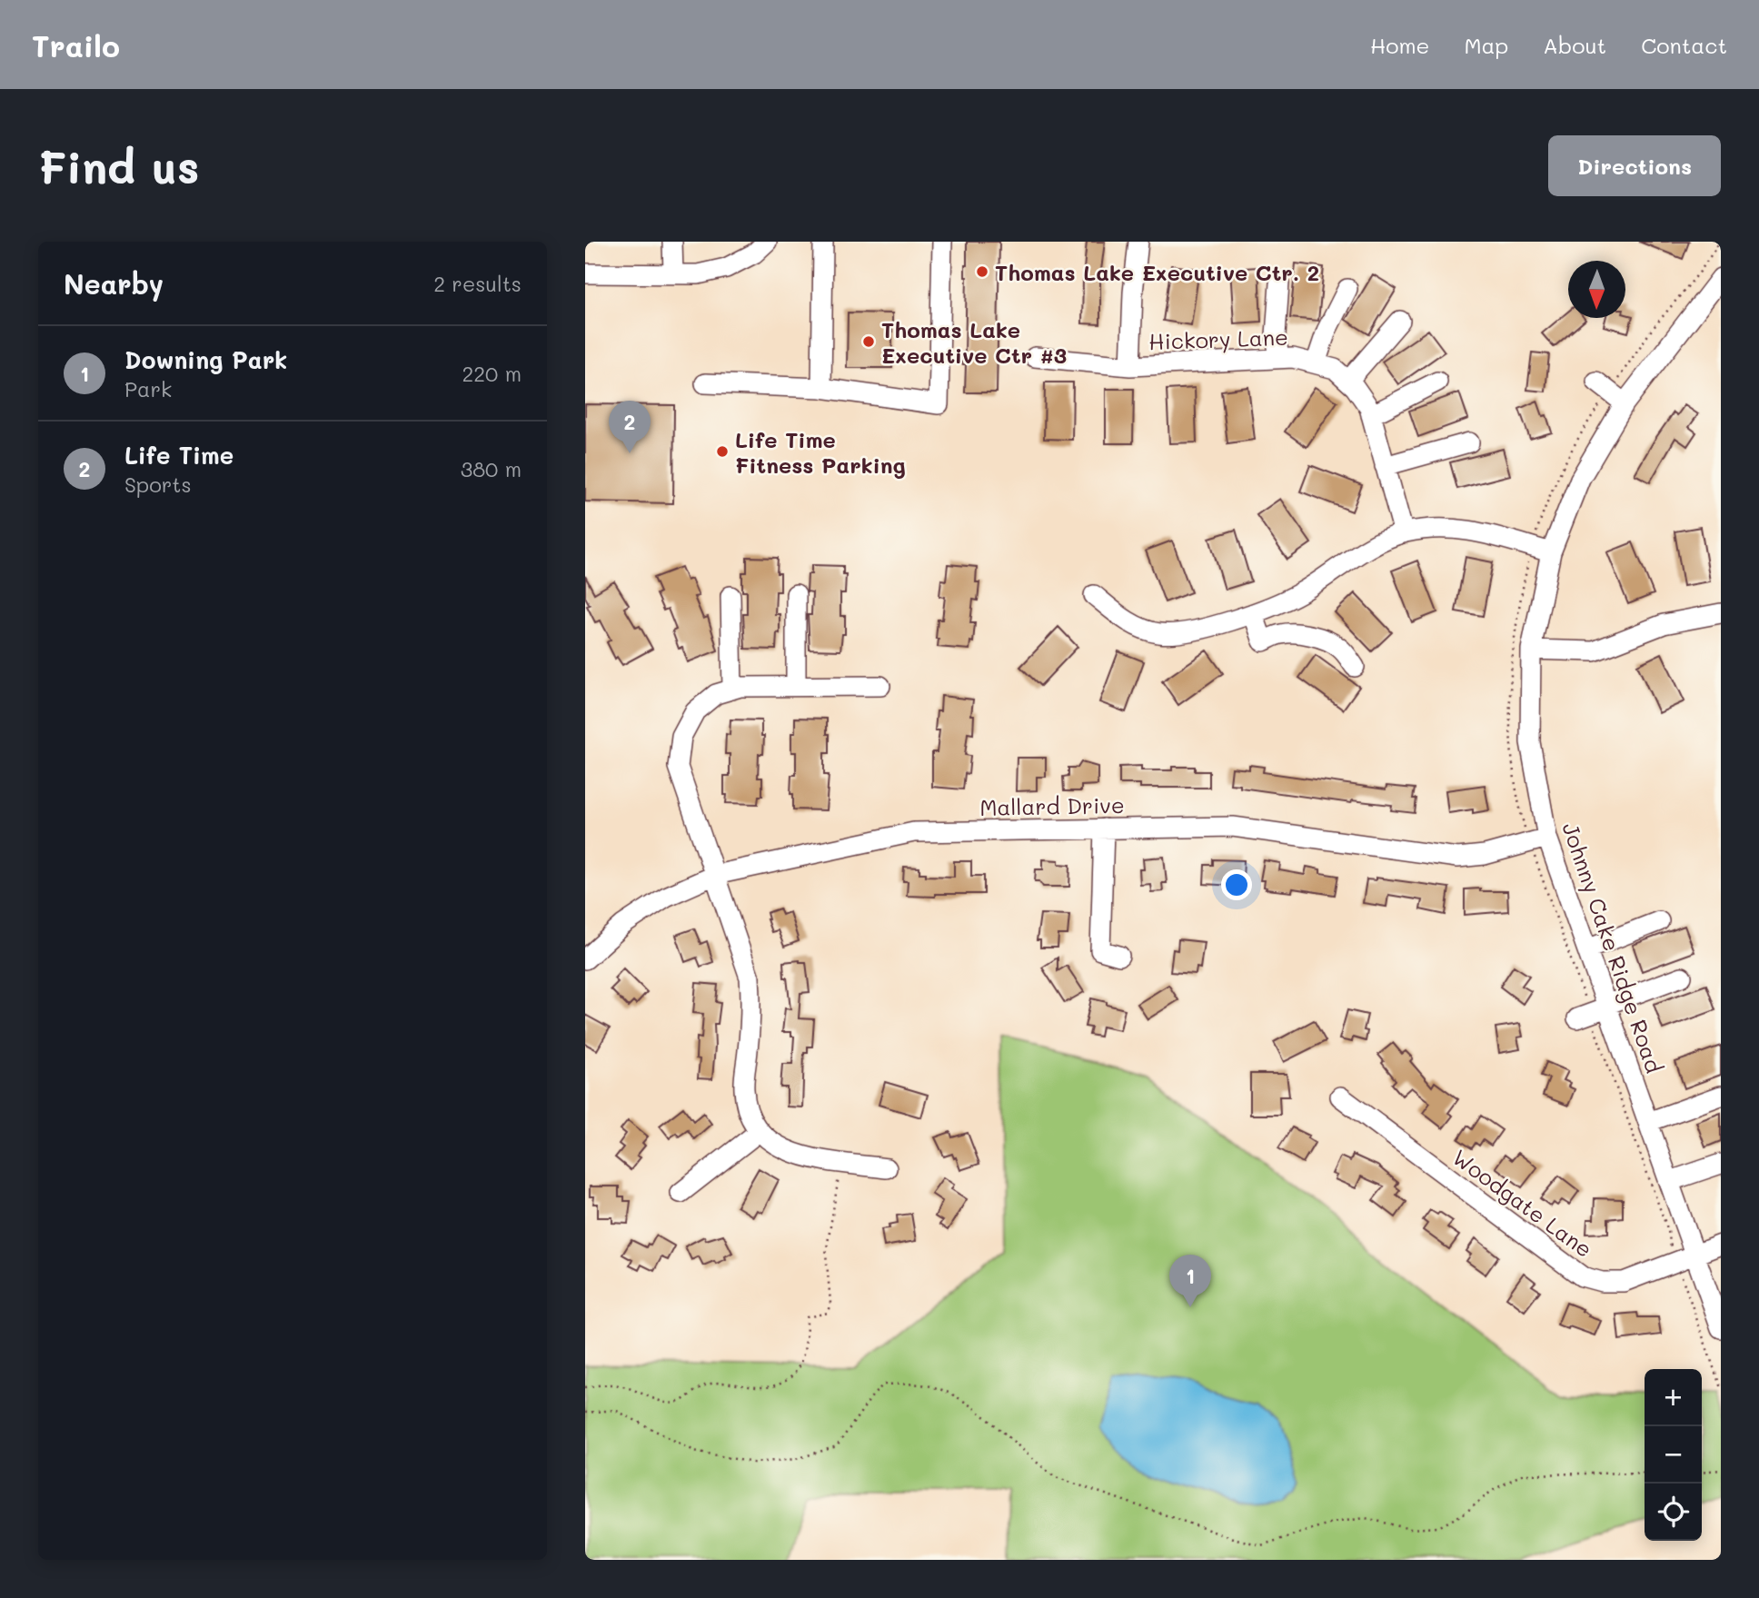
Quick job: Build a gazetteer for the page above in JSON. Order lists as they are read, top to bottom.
{
  "streets": {
    "street": [
      "Hickory Lane",
      "Mallard Drive",
      "Johnny Cake Ridge Road",
      "Woodgate Lane"
    ]
  },
  "crossings": [
    ["Mallard Drive", "Johnny Cake Ridge Road"],
    ["Johnny Cake Ridge Road", "Woodgate Lane"]
  ],
  "places": ["Thomas Lake Executive Ctr. 2", "Thomas Lake Executive Ctr #3", "Life Time Fitness Parking"],
  "north": "bottom",
  "page": {
    "header": "Trailo",
    "nav": [
      "Home",
      "Map",
      "About",
      "Contact"
    ],
    "buttons": "Directions",
    "title": "Find us",
    "heading": ["Nearby", "2 results"],
    "list": [
      {
        "mark": "1",
        "name": "Downing Park",
        "note": "Park",
        "value": "220 m"
      },
      {
        "mark": "2",
        "name": "Life Time",
        "note": "Sports",
        "value": "380 m"
      }
    ],
    "pins": ["2", "1"],
    "map_buttons": ["+", "−"]
  }
}
